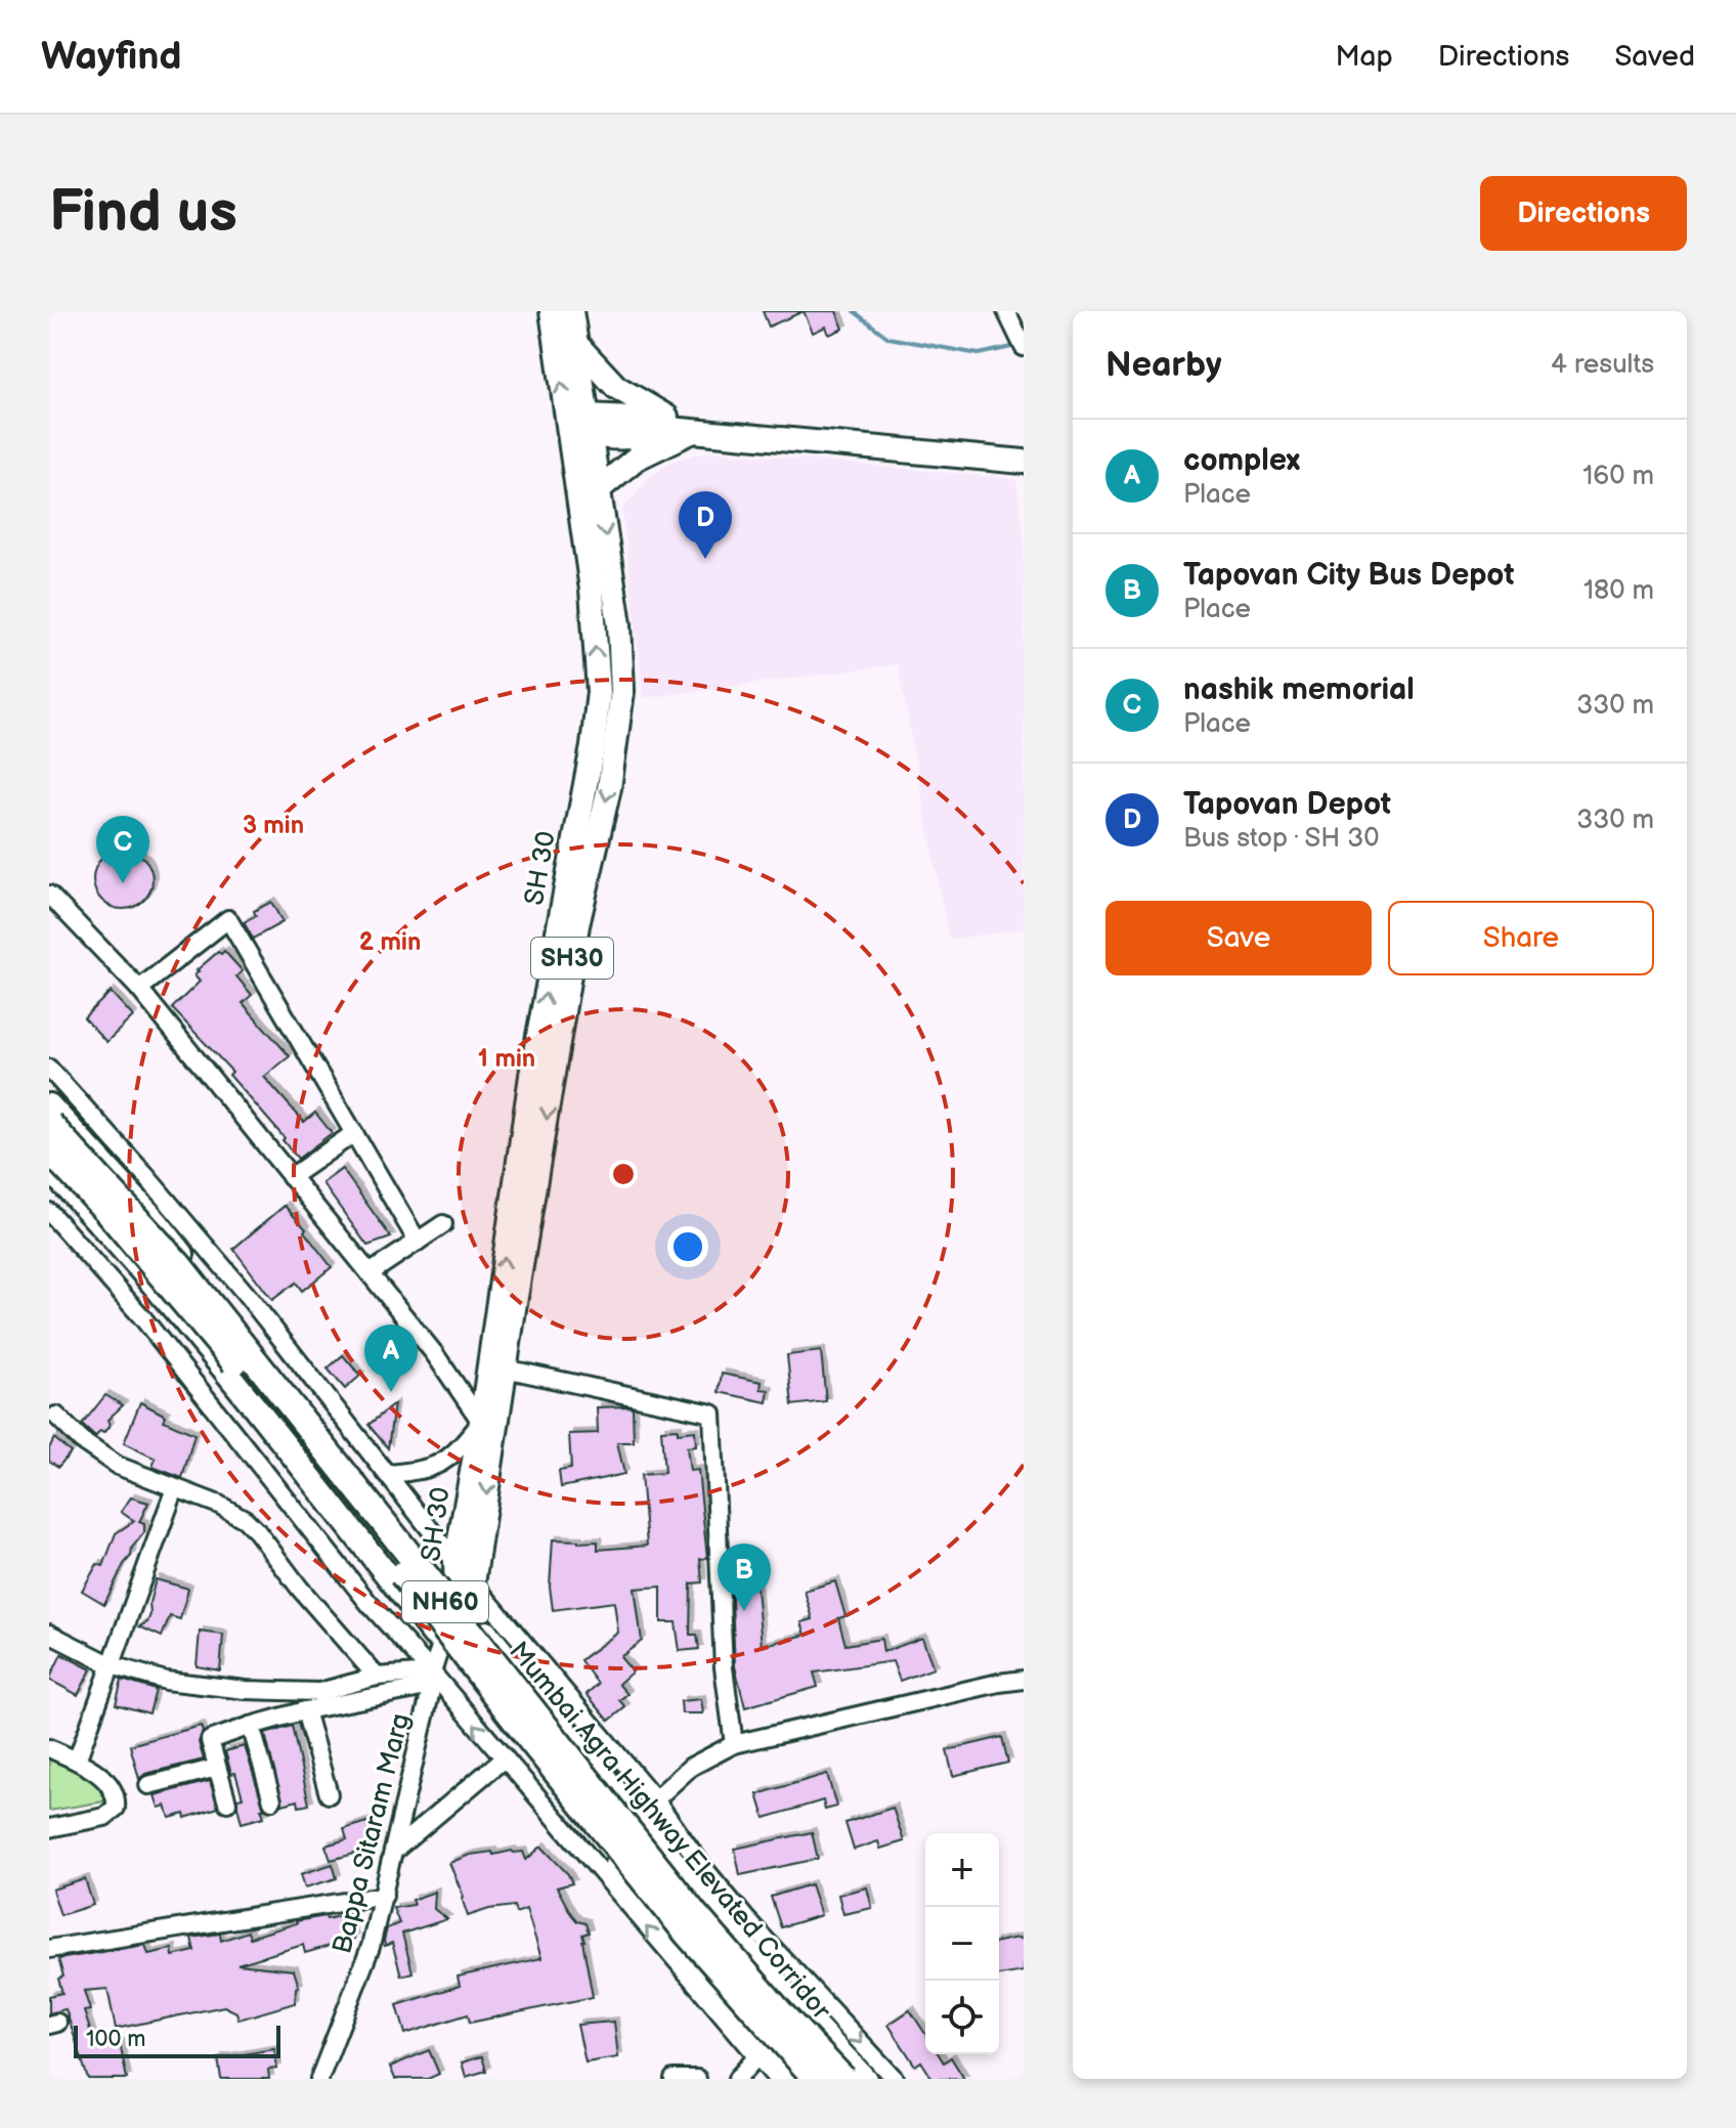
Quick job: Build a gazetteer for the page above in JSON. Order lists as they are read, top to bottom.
{
  "streets": {
    "highway": ["NH60", "Mumbai Agra Highway Elevated Corridor"],
    "main road": ["SH 30", "SH30"],
    "street": ["Bappa Sitaram Marg"]
  },
  "crossings": [
    ["SH 30", "Bappa Sitaram Marg"]
  ],
  "scale_bar": "100 m",
  "page": {
    "header": "Wayfind",
    "nav": ["Map", "Directions", "Saved"],
    "buttons": [
      "Directions",
      ["Save", "Share"]
    ],
    "title": "Find us",
    "heading": ["Nearby", "4 results"],
    "list": [
      {
        "mark": "A",
        "name": "complex",
        "note": "Place",
        "value": "160 m"
      },
      {
        "mark": "B",
        "name": "Tapovan City Bus Depot",
        "note": "Place",
        "value": "180 m"
      },
      {
        "mark": "C",
        "name": "nashik memorial",
        "note": "Place",
        "value": "330 m"
      },
      {
        "mark": "D",
        "name": "Tapovan Depot",
        "note": "Bus stop · SH 30",
        "value": "330 m"
      }
    ],
    "pins": [
      "D",
      "C",
      "A",
      "B"
    ],
    "map_buttons": ["+", "−"],
    "scale": "100 m"
  },
  "rings": ["3 min", "2 min", "1 min"]
}
